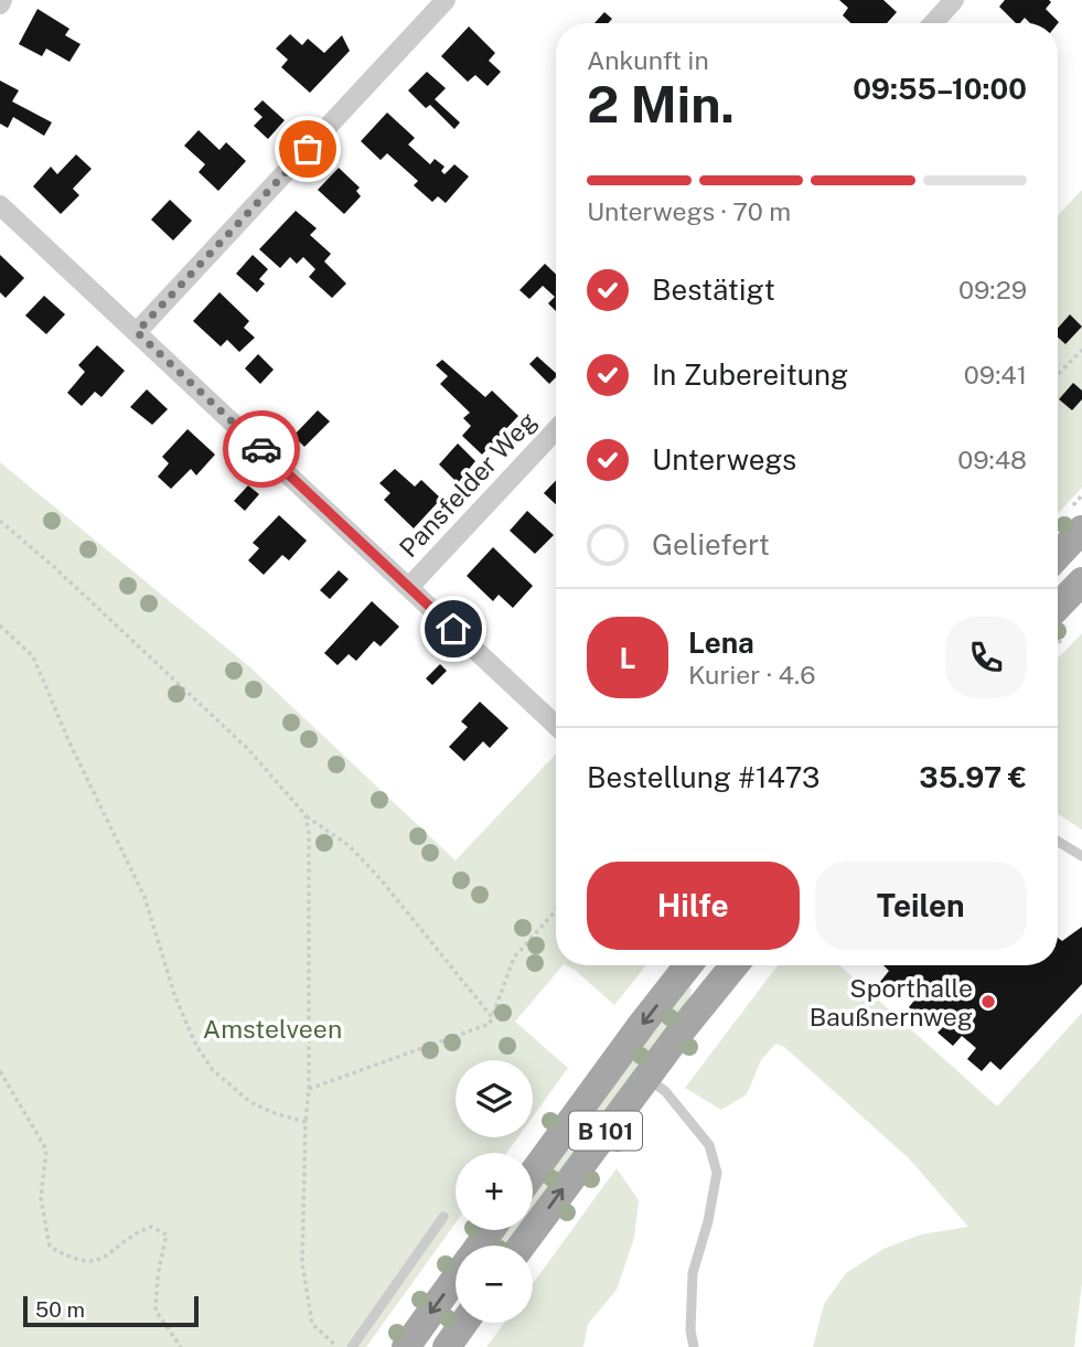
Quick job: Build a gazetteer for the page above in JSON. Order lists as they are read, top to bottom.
{
  "streets": {
    "main road": ["B 101"],
    "street": ["Pansfelder Weg"]
  },
  "parks": ["Amstelveen"],
  "places": ["Sporthalle Baußnernweg"],
  "scale_bar": "50 m",
  "page": {
    "heading": ["2 Min.", "Ankunft in", "09:55–10:00"],
    "panel": [
      "Lena",
      "Kurier · 4.6",
      "Bestellung #1473",
      "35.97 €"
    ],
    "bar": "Unterwegs · 70 m",
    "list": [
      ["Bestätigt", "09:29"],
      ["In Zubereitung", "09:41"],
      ["Unterwegs", "09:48"],
      "Geliefert"
    ],
    "round": "L",
    "buttons": ["Hilfe", "Teilen"],
    "map_buttons": ["+", "−"],
    "scale": "50 m"
  }
}
